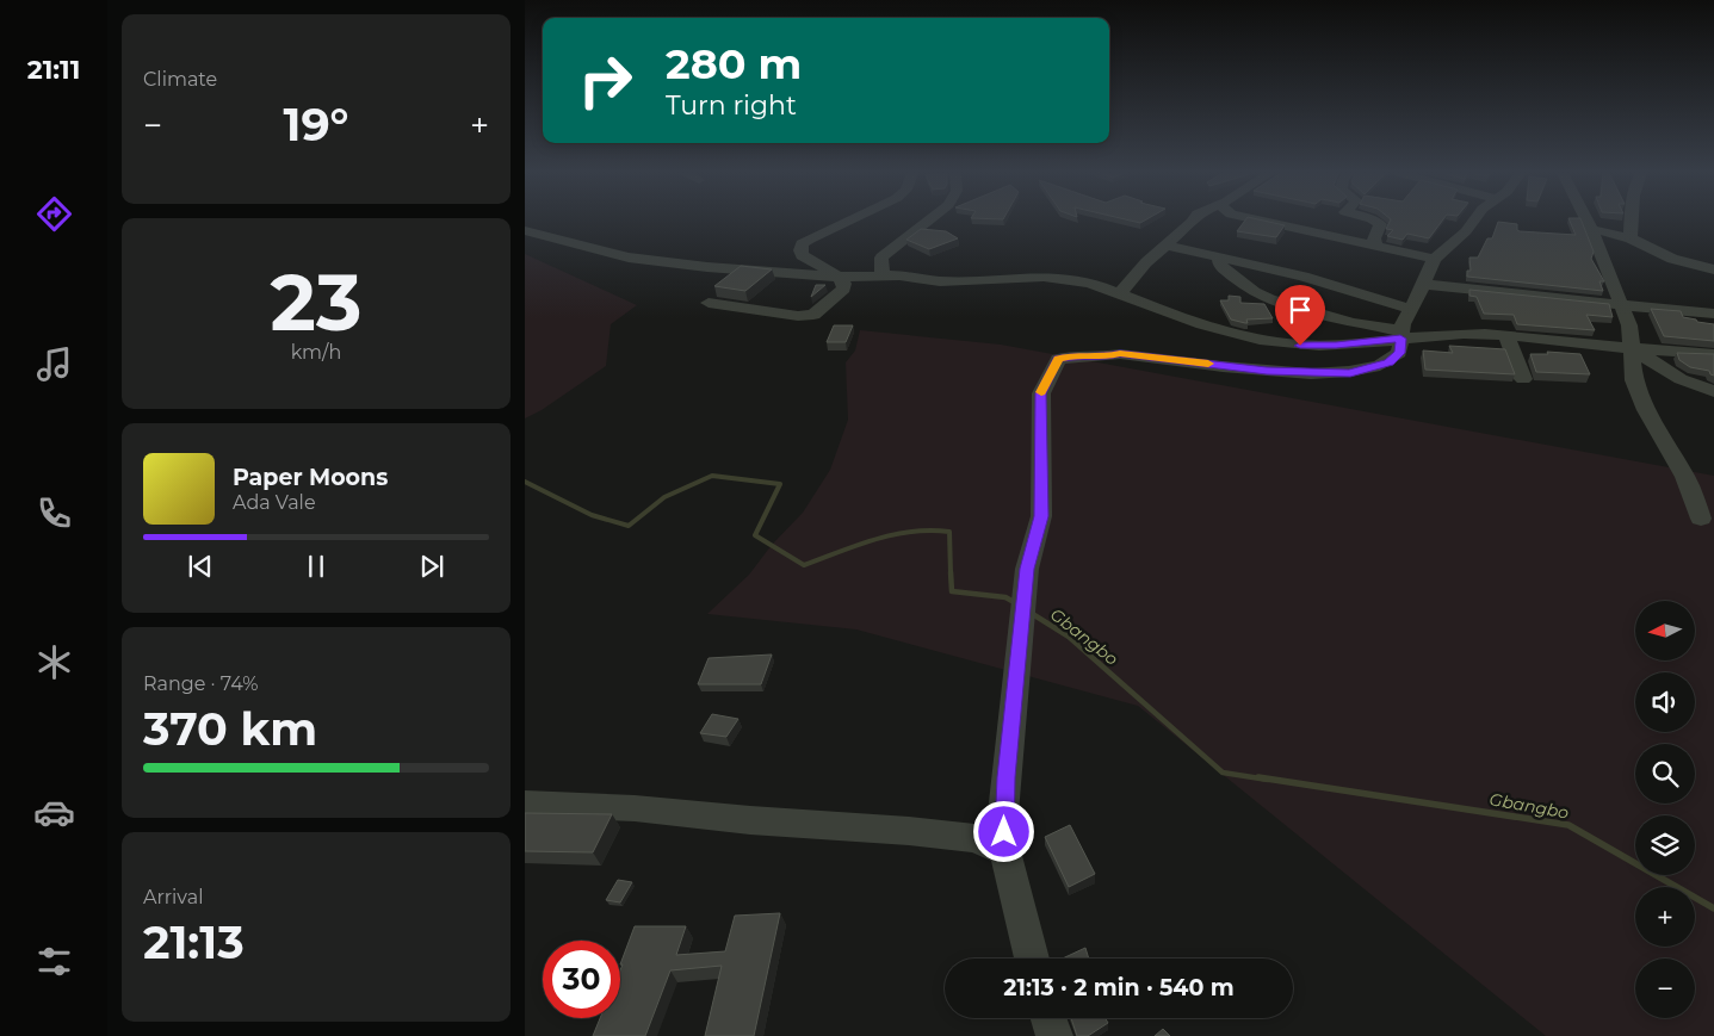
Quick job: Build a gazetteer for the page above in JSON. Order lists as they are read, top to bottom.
{
  "water": ["Gbangbo"],
  "north": "left",
  "page": {
    "tabs": "21:11",
    "tile": [
      "Climate",
      ["23", "km/h"],
      ["Range · 74%", "370 km"],
      ["Arrival", "21:13"]
    ],
    "turn": ["280 m", "Turn right"],
    "heat": ["−", "19°", "+"],
    "song": ["Paper Moons", "Ada Vale"],
    "map_buttons": ["+", "−"],
    "limit": "30",
    "trip": "21:13 · 2 min · 540 m"
  }
}
